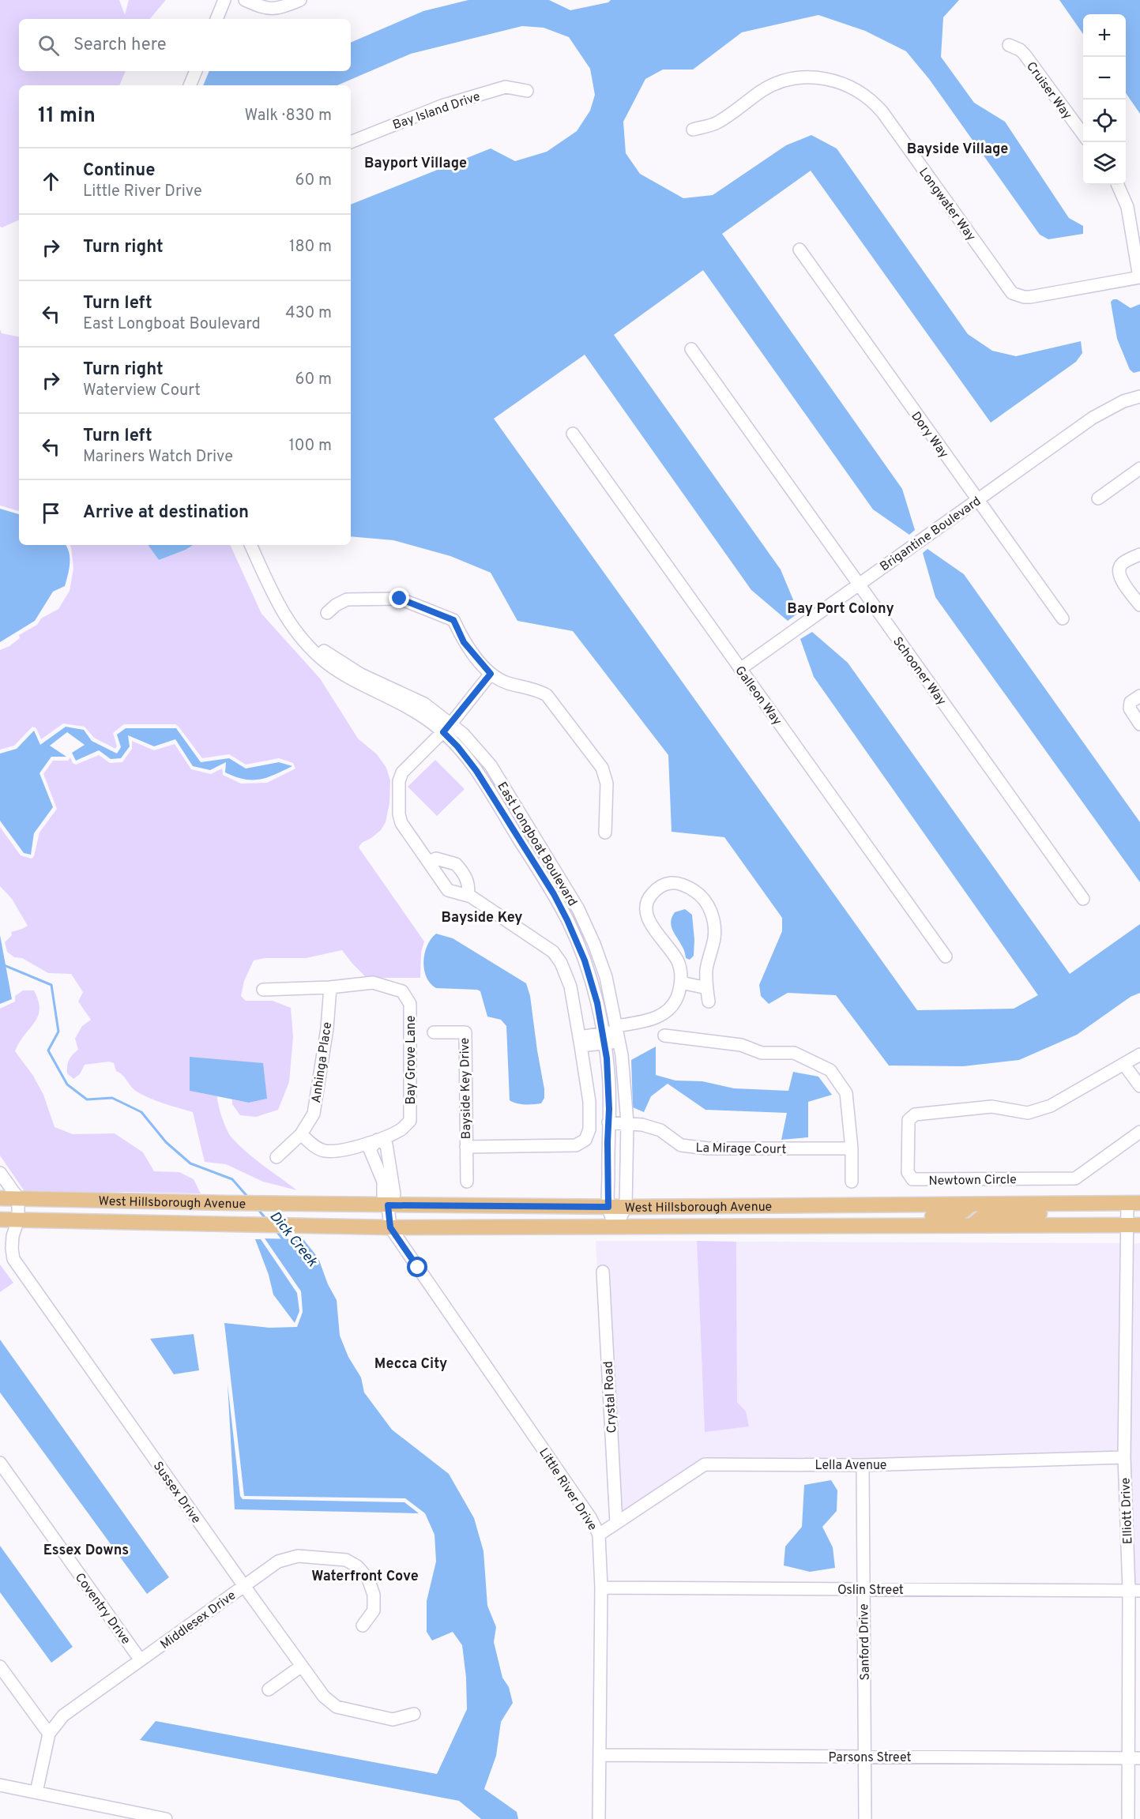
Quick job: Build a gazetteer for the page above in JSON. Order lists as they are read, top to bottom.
{
  "streets": {
    "main road": ["West Hillsborough Avenue"],
    "street": [
      "Cruiser Way",
      "Bay Island Drive",
      "Longwater Way",
      "Dory Way",
      "Brigantine Boulevard",
      "Schooner Way",
      "Galleon Way",
      "East Longboat Boulevard",
      "Bay Grove Lane",
      "Anhinga Place",
      "Bayside Key Drive",
      "La Mirage Court",
      "Newtown Circle",
      "Crystal Road",
      "Lella Avenue",
      "Little River Drive",
      "Sussex Drive",
      "Elliott Drive",
      "Oslin Street",
      "Coventry Drive",
      "Middlesex Drive",
      "Sanford Drive",
      "Parsons Street"
    ]
  },
  "crossings": [
    ["Dory Way", "Brigantine Boulevard"],
    ["Brigantine Boulevard", "Schooner Way"],
    ["Brigantine Boulevard", "Galleon Way"],
    ["East Longboat Boulevard", "Bayside Key Drive"],
    ["East Longboat Boulevard", "La Mirage Court"],
    ["East Longboat Boulevard", "West Hillsborough Avenue"],
    ["Bay Grove Lane", "Anhinga Place"],
    ["West Hillsborough Avenue", "Little River Drive"],
    ["West Hillsborough Avenue", "Sussex Drive"],
    ["West Hillsborough Avenue", "Elliott Drive"],
    ["Crystal Road", "Lella Avenue"],
    ["Lella Avenue", "Little River Drive"],
    ["Lella Avenue", "Elliott Drive"],
    ["Lella Avenue", "Sanford Drive"],
    ["Little River Drive", "Oslin Street"],
    ["Little River Drive", "Parsons Street"],
    ["Sussex Drive", "Middlesex Drive"],
    ["Elliott Drive", "Oslin Street"],
    ["Elliott Drive", "Parsons Street"],
    ["Oslin Street", "Sanford Drive"],
    ["Coventry Drive", "Middlesex Drive"],
    ["Sanford Drive", "Parsons Street"]
  ],
  "districts": [
    "Bayside Village",
    "Bayport Village",
    "Bay Port Colony",
    "Bayside Key",
    "Mecca City",
    "Essex Downs",
    "Waterfront Cove"
  ],
  "water": ["Dick Creek"],
  "page": {
    "map_buttons": ["+", "−"],
    "search": "Search here",
    "heading": ["11 min", "Walk · 830 m"],
    "list": [
      ["Continue", "Little River Drive", "60 m"],
      ["Turn right", "180 m"],
      ["Turn left", "East Longboat Boulevard", "430 m"],
      ["Turn right", "Waterview Court", "60 m"],
      ["Turn left", "Mariners Watch Drive", "100 m"],
      "Arrive at destination"
    ]
  }
}
